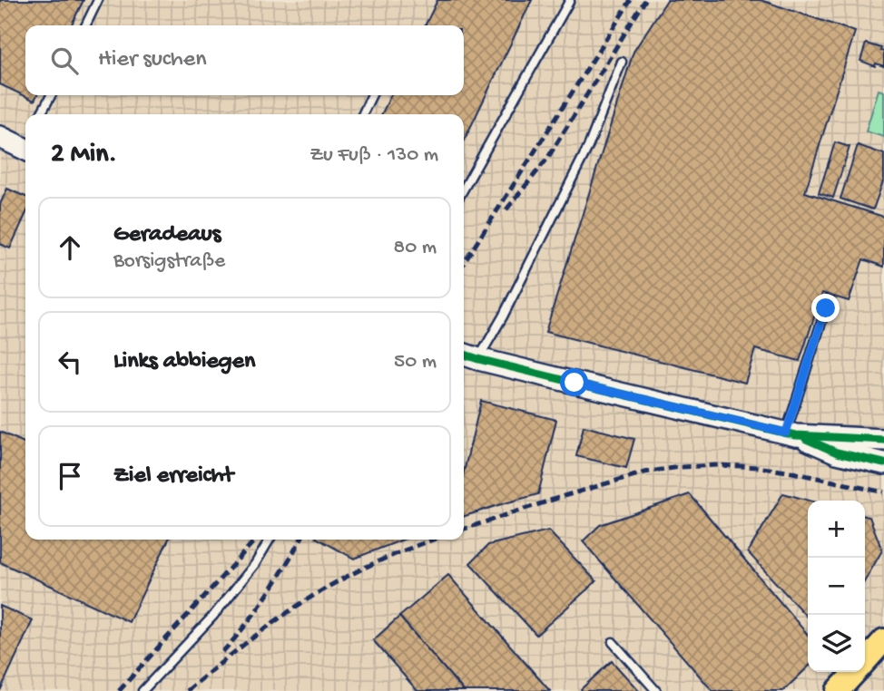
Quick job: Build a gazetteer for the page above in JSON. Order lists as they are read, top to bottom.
{
  "page": {
    "search": "Hier suchen",
    "heading": ["2 Min.", "Zu Fuß · 130 m"],
    "list": [
      ["Geradeaus", "Borsigstraße", "80 m"],
      ["Links abbiegen", "50 m"],
      "Ziel erreicht"
    ],
    "map_buttons": ["+", "−"]
  }
}
